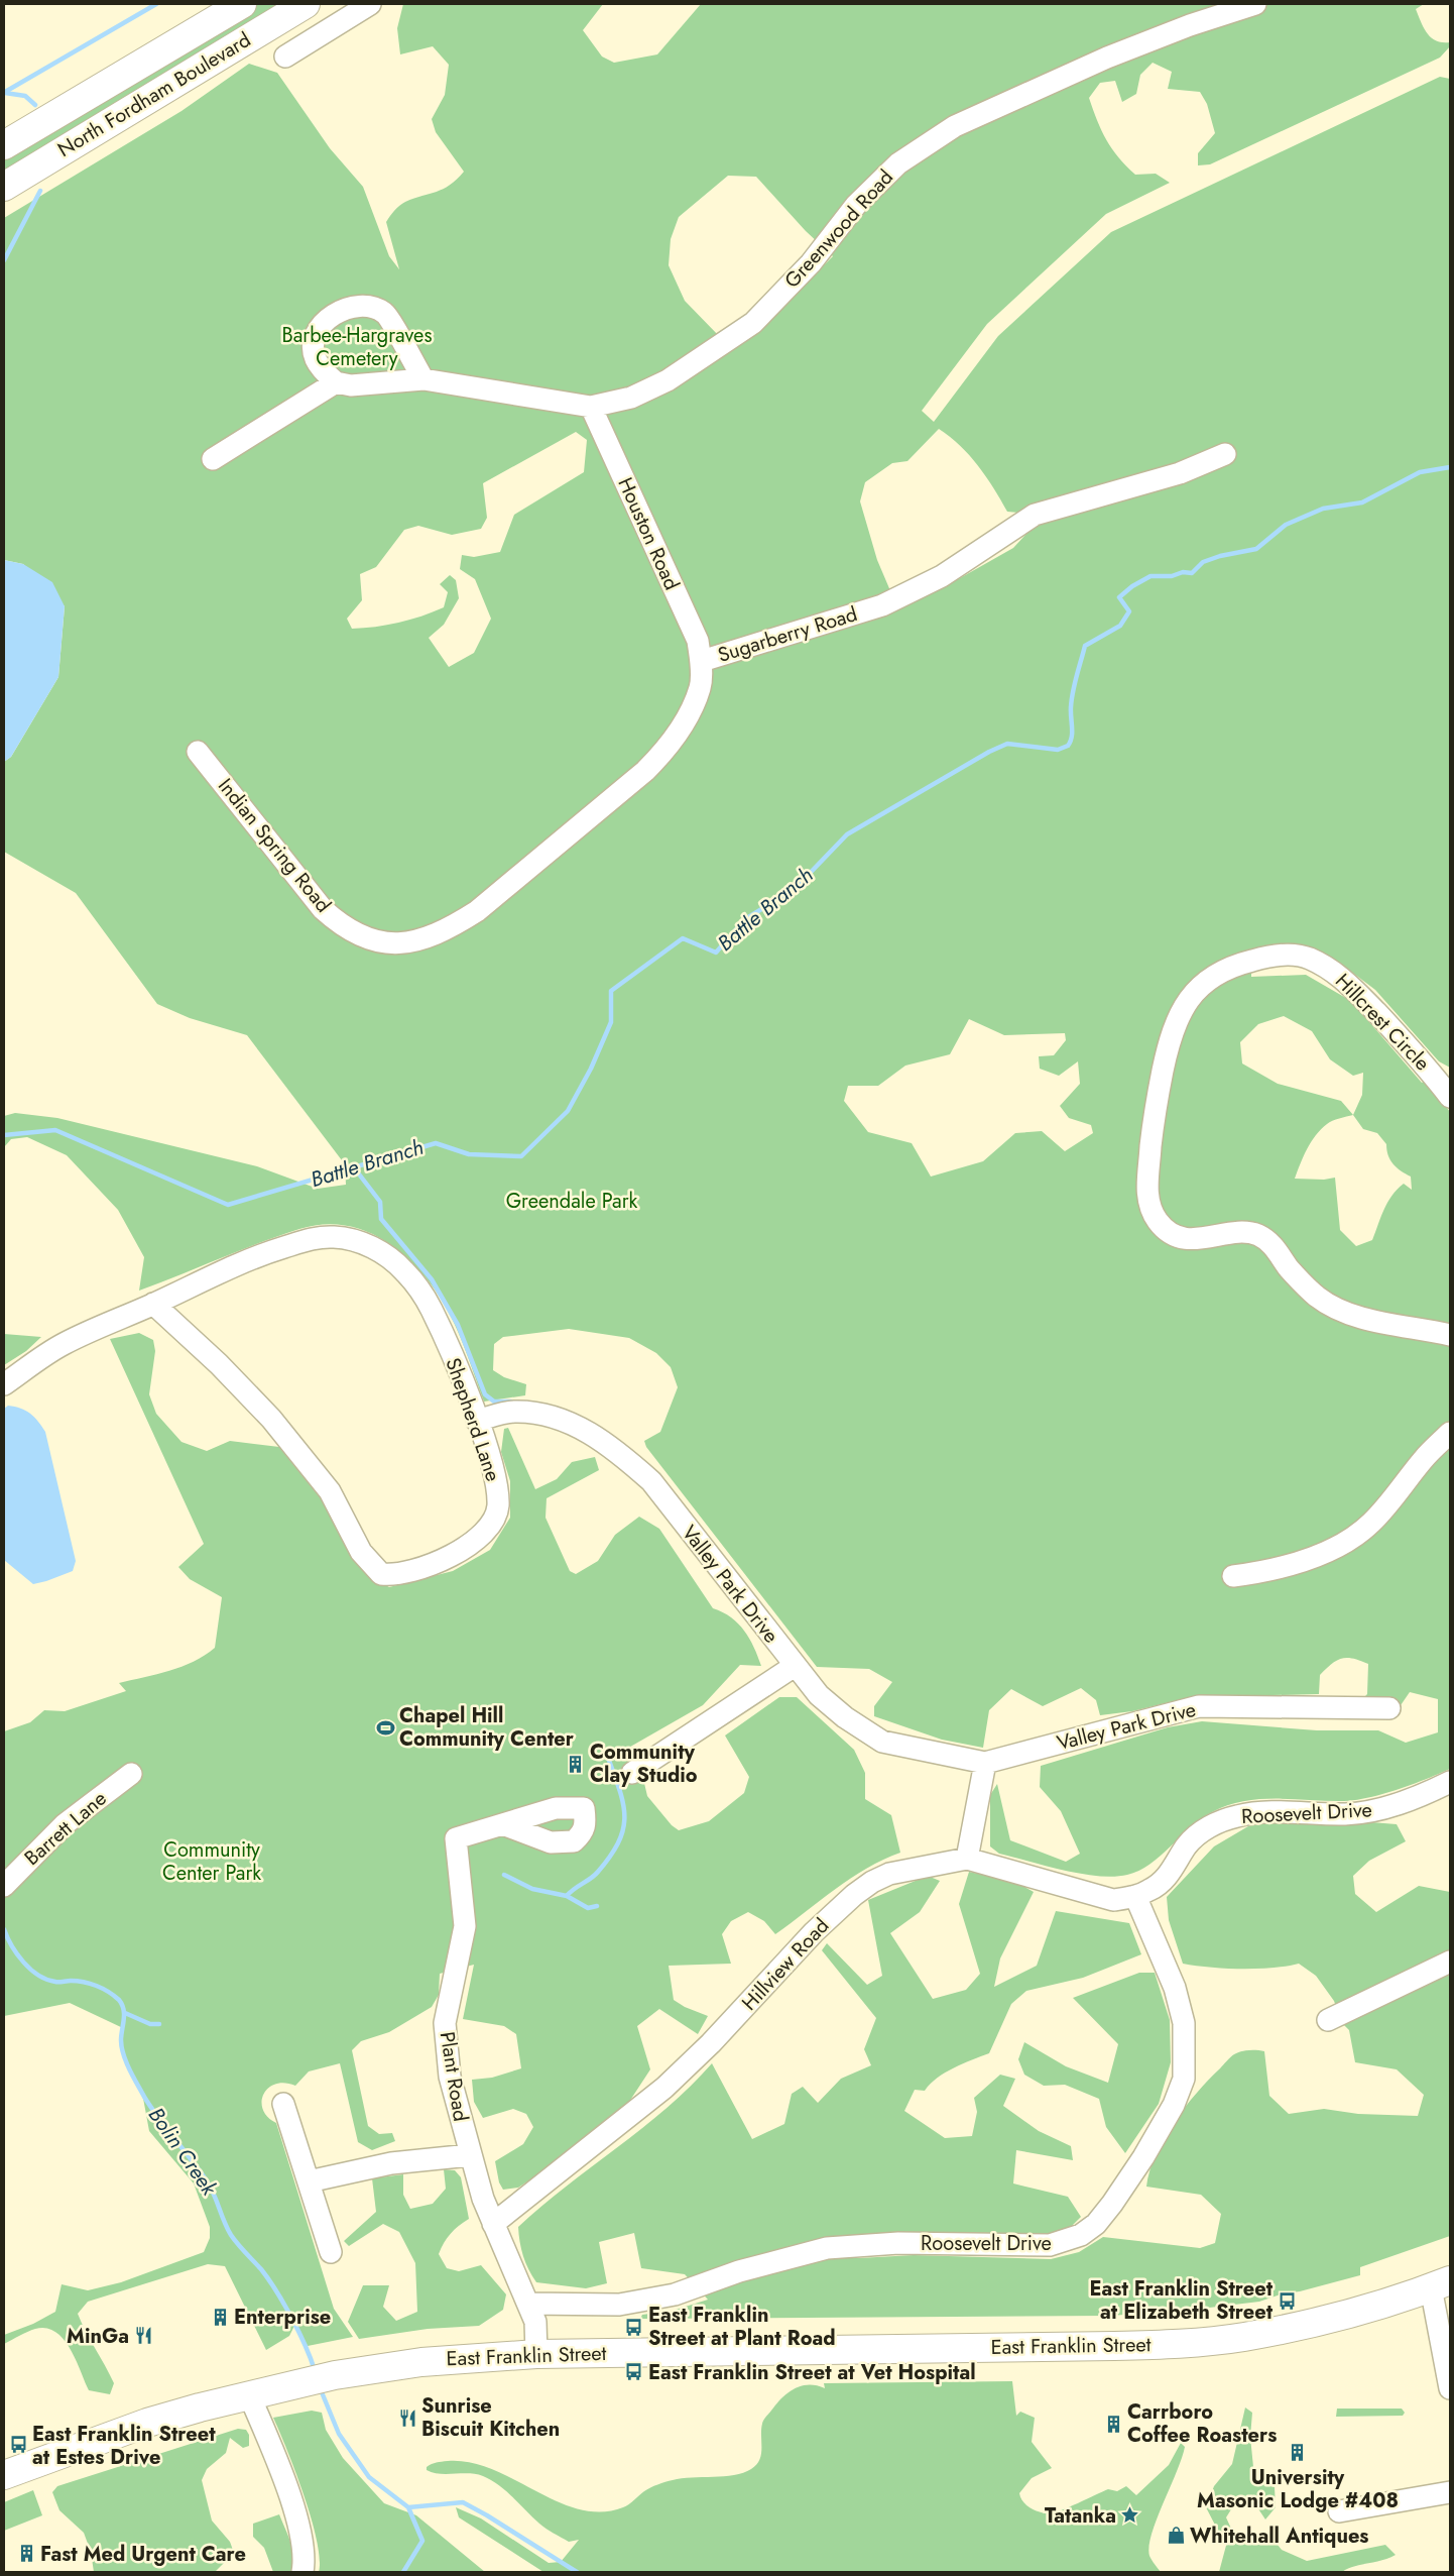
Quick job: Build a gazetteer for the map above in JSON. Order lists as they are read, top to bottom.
{
  "streets": {
    "main road": ["North Fordham Boulevard", "East Franklin Street"],
    "street": [
      "Greenwood Road",
      "Houston Road",
      "Sugarberry Road",
      "Indian Spring Road",
      "Hillcrest Circle",
      "Shepherd Lane",
      "Valley Park Drive",
      "Roosevelt Drive",
      "Barrett Lane",
      "Hillview Road",
      "Plant Road"
    ]
  },
  "crossings": [
    ["Greenwood Road", "Houston Road"],
    ["Houston Road", "Sugarberry Road"],
    ["Sugarberry Road", "Indian Spring Road"],
    ["Shepherd Lane", "Valley Park Drive"],
    ["Roosevelt Drive", "Hillview Road"],
    ["Roosevelt Drive", "Plant Road"],
    ["Hillview Road", "Plant Road"],
    ["Plant Road", "East Franklin Street"]
  ],
  "water": ["Battle Branch", "Bolin Creek"],
  "parks": ["Barbee-Hargraves Cemetery", "Greendale Park", "Community Center Park"],
  "places": {
    "sports": ["Chapel Hill Community Center"],
    "building": [
      "Community Clay Studio",
      "Enterprise",
      "Carrboro Coffee Roasters",
      "University Masonic Lodge #408",
      "Fast Med Urgent Care"
    ],
    "bus stop": [
      "East Franklin Street at Elizabeth Street",
      "East Franklin Street at Plant Road",
      "East Franklin Street at Vet Hospital",
      "East Franklin Street at Estes Drive"
    ],
    "restaurant": ["MinGa", "Sunrise Biscuit Kitchen"],
    "place": ["Tatanka"],
    "shop": ["Whitehall Antiques"]
  }
}
